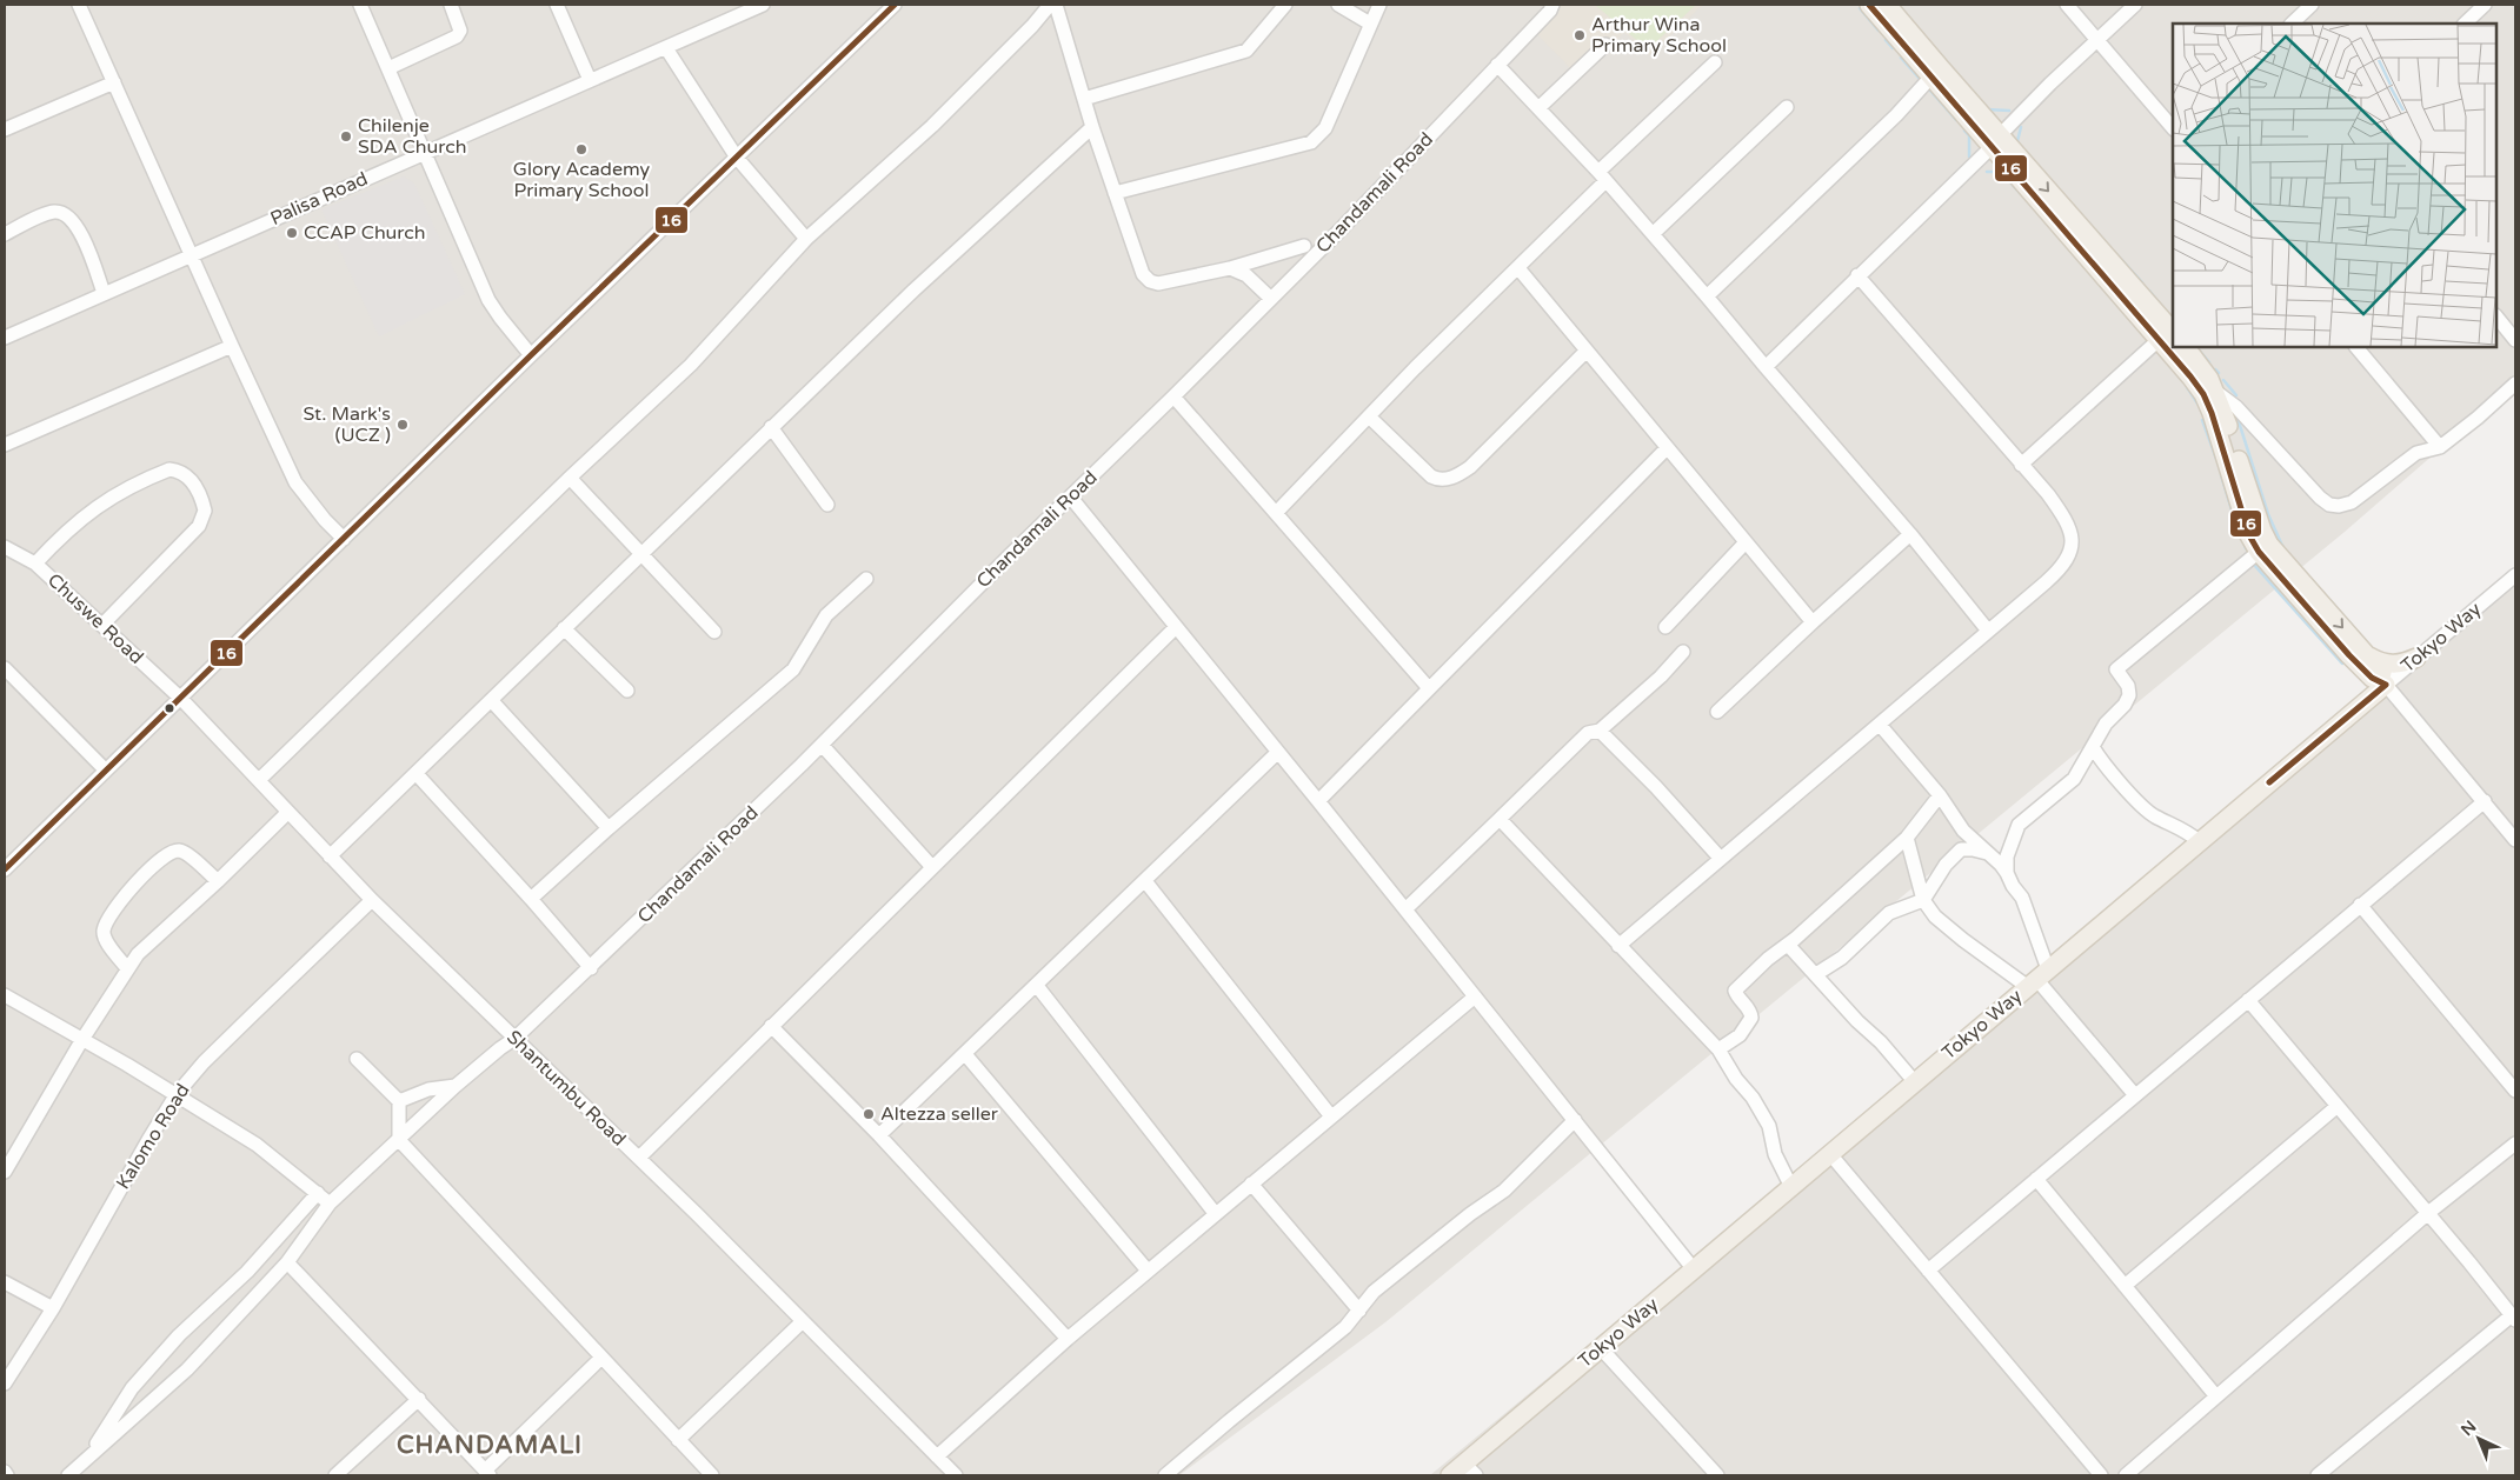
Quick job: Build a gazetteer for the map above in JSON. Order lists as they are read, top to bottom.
{
  "streets": {
    "main road": ["Tokyo Way"],
    "street": [
      "Chandamali Road",
      "Palisa Road",
      "Chuswe Road",
      "Shantumbu Road",
      "Kalomo Road"
    ]
  },
  "crossings": [
    ["Chandamali Road", "Shantumbu Road"],
    ["Chuswe Road", "Shantumbu Road"],
    ["Shantumbu Road", "Kalomo Road"]
  ],
  "districts": ["CHANDAMALI"],
  "places": [
    "Arthur Wina Primary School",
    "Chilenje SDA Church",
    "Glory Academy Primary School",
    "CCAP Church",
    "St. Mark's (UCZ )",
    "Altezza seller"
  ],
  "lines": ["transit line 16"],
  "north": "top left"
}
